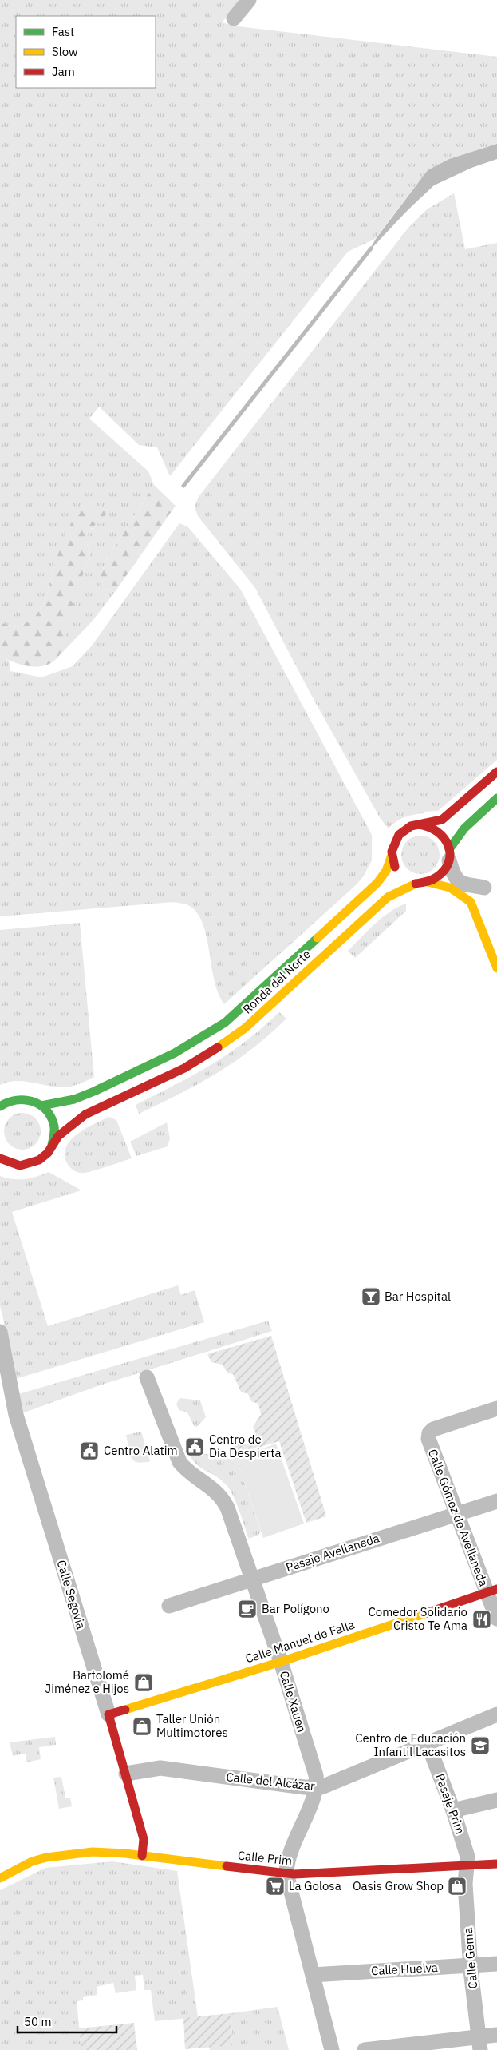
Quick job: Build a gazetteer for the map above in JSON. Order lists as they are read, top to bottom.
{
  "streets": {
    "main road": [
      "Ronda del Norte",
      "Calle Segovia",
      "Calle Manuel de Falla",
      "Calle Prim"
    ],
    "street": [
      "Calle Gómez de Avellaneda",
      "Pasaje Avellaneda",
      "Calle Xauen",
      "Calle del Alcázar",
      "Pasaje Prim",
      "Calle Gema",
      "Calle Huelva"
    ]
  },
  "crossings": [
    ["Calle Gómez de Avellaneda", "Pasaje Avellaneda"],
    ["Calle Gómez de Avellaneda", "Calle Manuel de Falla"],
    ["Pasaje Avellaneda", "Calle Xauen"],
    ["Calle Segovia", "Calle Manuel de Falla"],
    ["Calle Segovia", "Calle del Alcázar"],
    ["Calle Segovia", "Calle Prim"],
    ["Calle Manuel de Falla", "Calle Xauen"],
    ["Calle Xauen", "Calle del Alcázar"],
    ["Calle Xauen", "Calle Prim"],
    ["Calle Xauen", "Calle Huelva"],
    ["Calle del Alcázar", "Pasaje Prim"],
    ["Pasaje Prim", "Calle Prim"],
    ["Pasaje Prim", "Calle Gema"],
    ["Calle Prim", "Calle Gema"],
    ["Calle Gema", "Calle Huelva"]
  ],
  "places": {
    "bar": ["Bar Hospital"],
    "public building": ["Centro de Día Despierta", "Centro Alatim"],
    "cafe": ["Bar Polígono"],
    "restaurant": ["Comedor Solidario Cristo Te Ama"],
    "shop": ["Bartolomé Jiménez e Hijos", "Taller Unión Multimotores", "Oasis Grow Shop"],
    "school or university": ["Centro de Educación Infantil Lacasitos"],
    "supermarket": ["La Golosa"]
  },
  "legend": ["Fast", "Slow", "Jam"],
  "scale_bar": "50 m"
}
